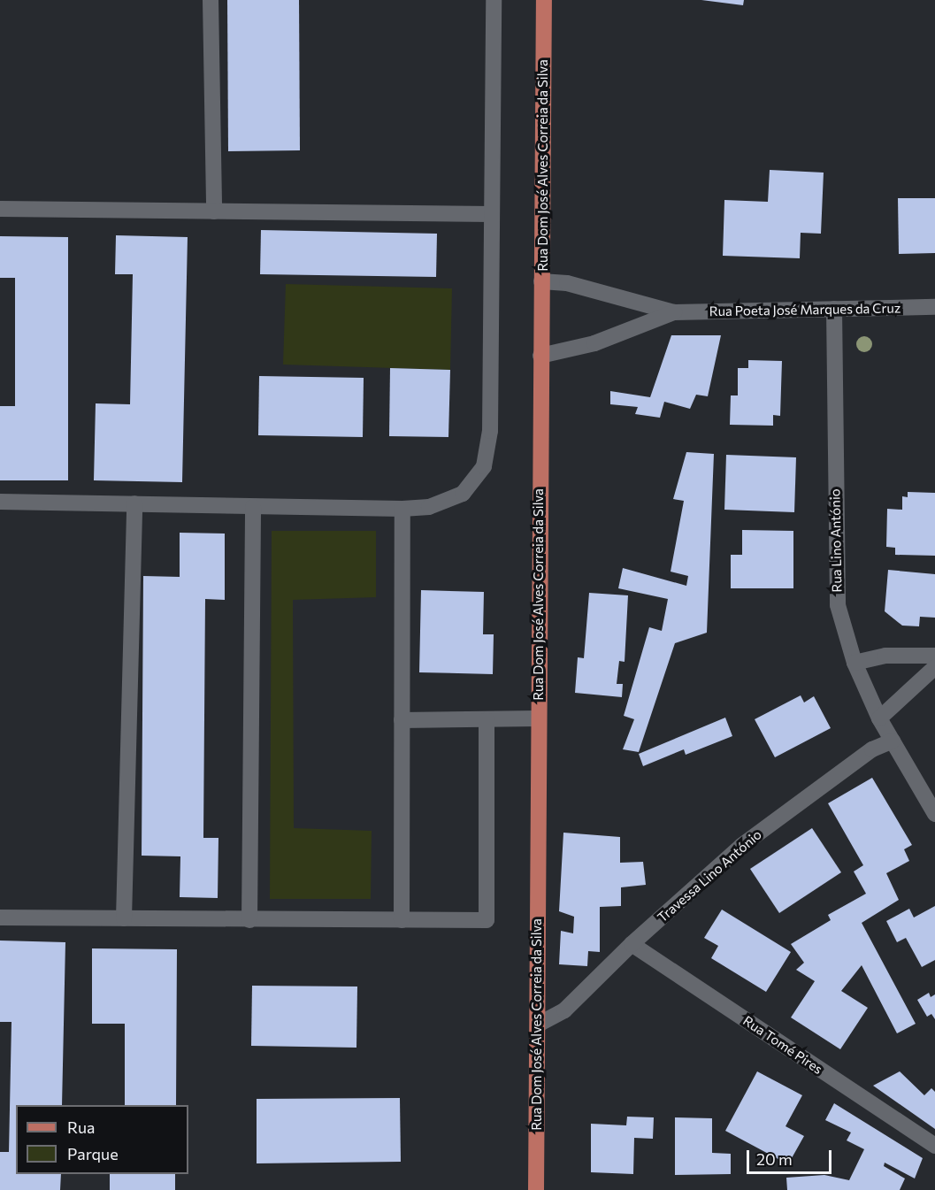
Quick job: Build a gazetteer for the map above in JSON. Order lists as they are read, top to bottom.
{
  "streets": {
    "main road": ["Rua Dom José Alves Correia da Silva"],
    "street": [
      "Rua Poeta José Marques da Cruz",
      "Rua Lino António",
      "Travessa Lino António",
      "Rua Tomé Pires"
    ]
  },
  "crossings": [
    ["Rua Dom José Alves Correia da Silva", "Rua Poeta José Marques da Cruz"],
    ["Rua Dom José Alves Correia da Silva", "Travessa Lino António"],
    ["Rua Poeta José Marques da Cruz", "Rua Lino António"],
    ["Rua Lino António", "Travessa Lino António"],
    ["Travessa Lino António", "Rua Tomé Pires"]
  ],
  "legend": ["Rua", "Parque"],
  "scale_bar": "20 m"
}
